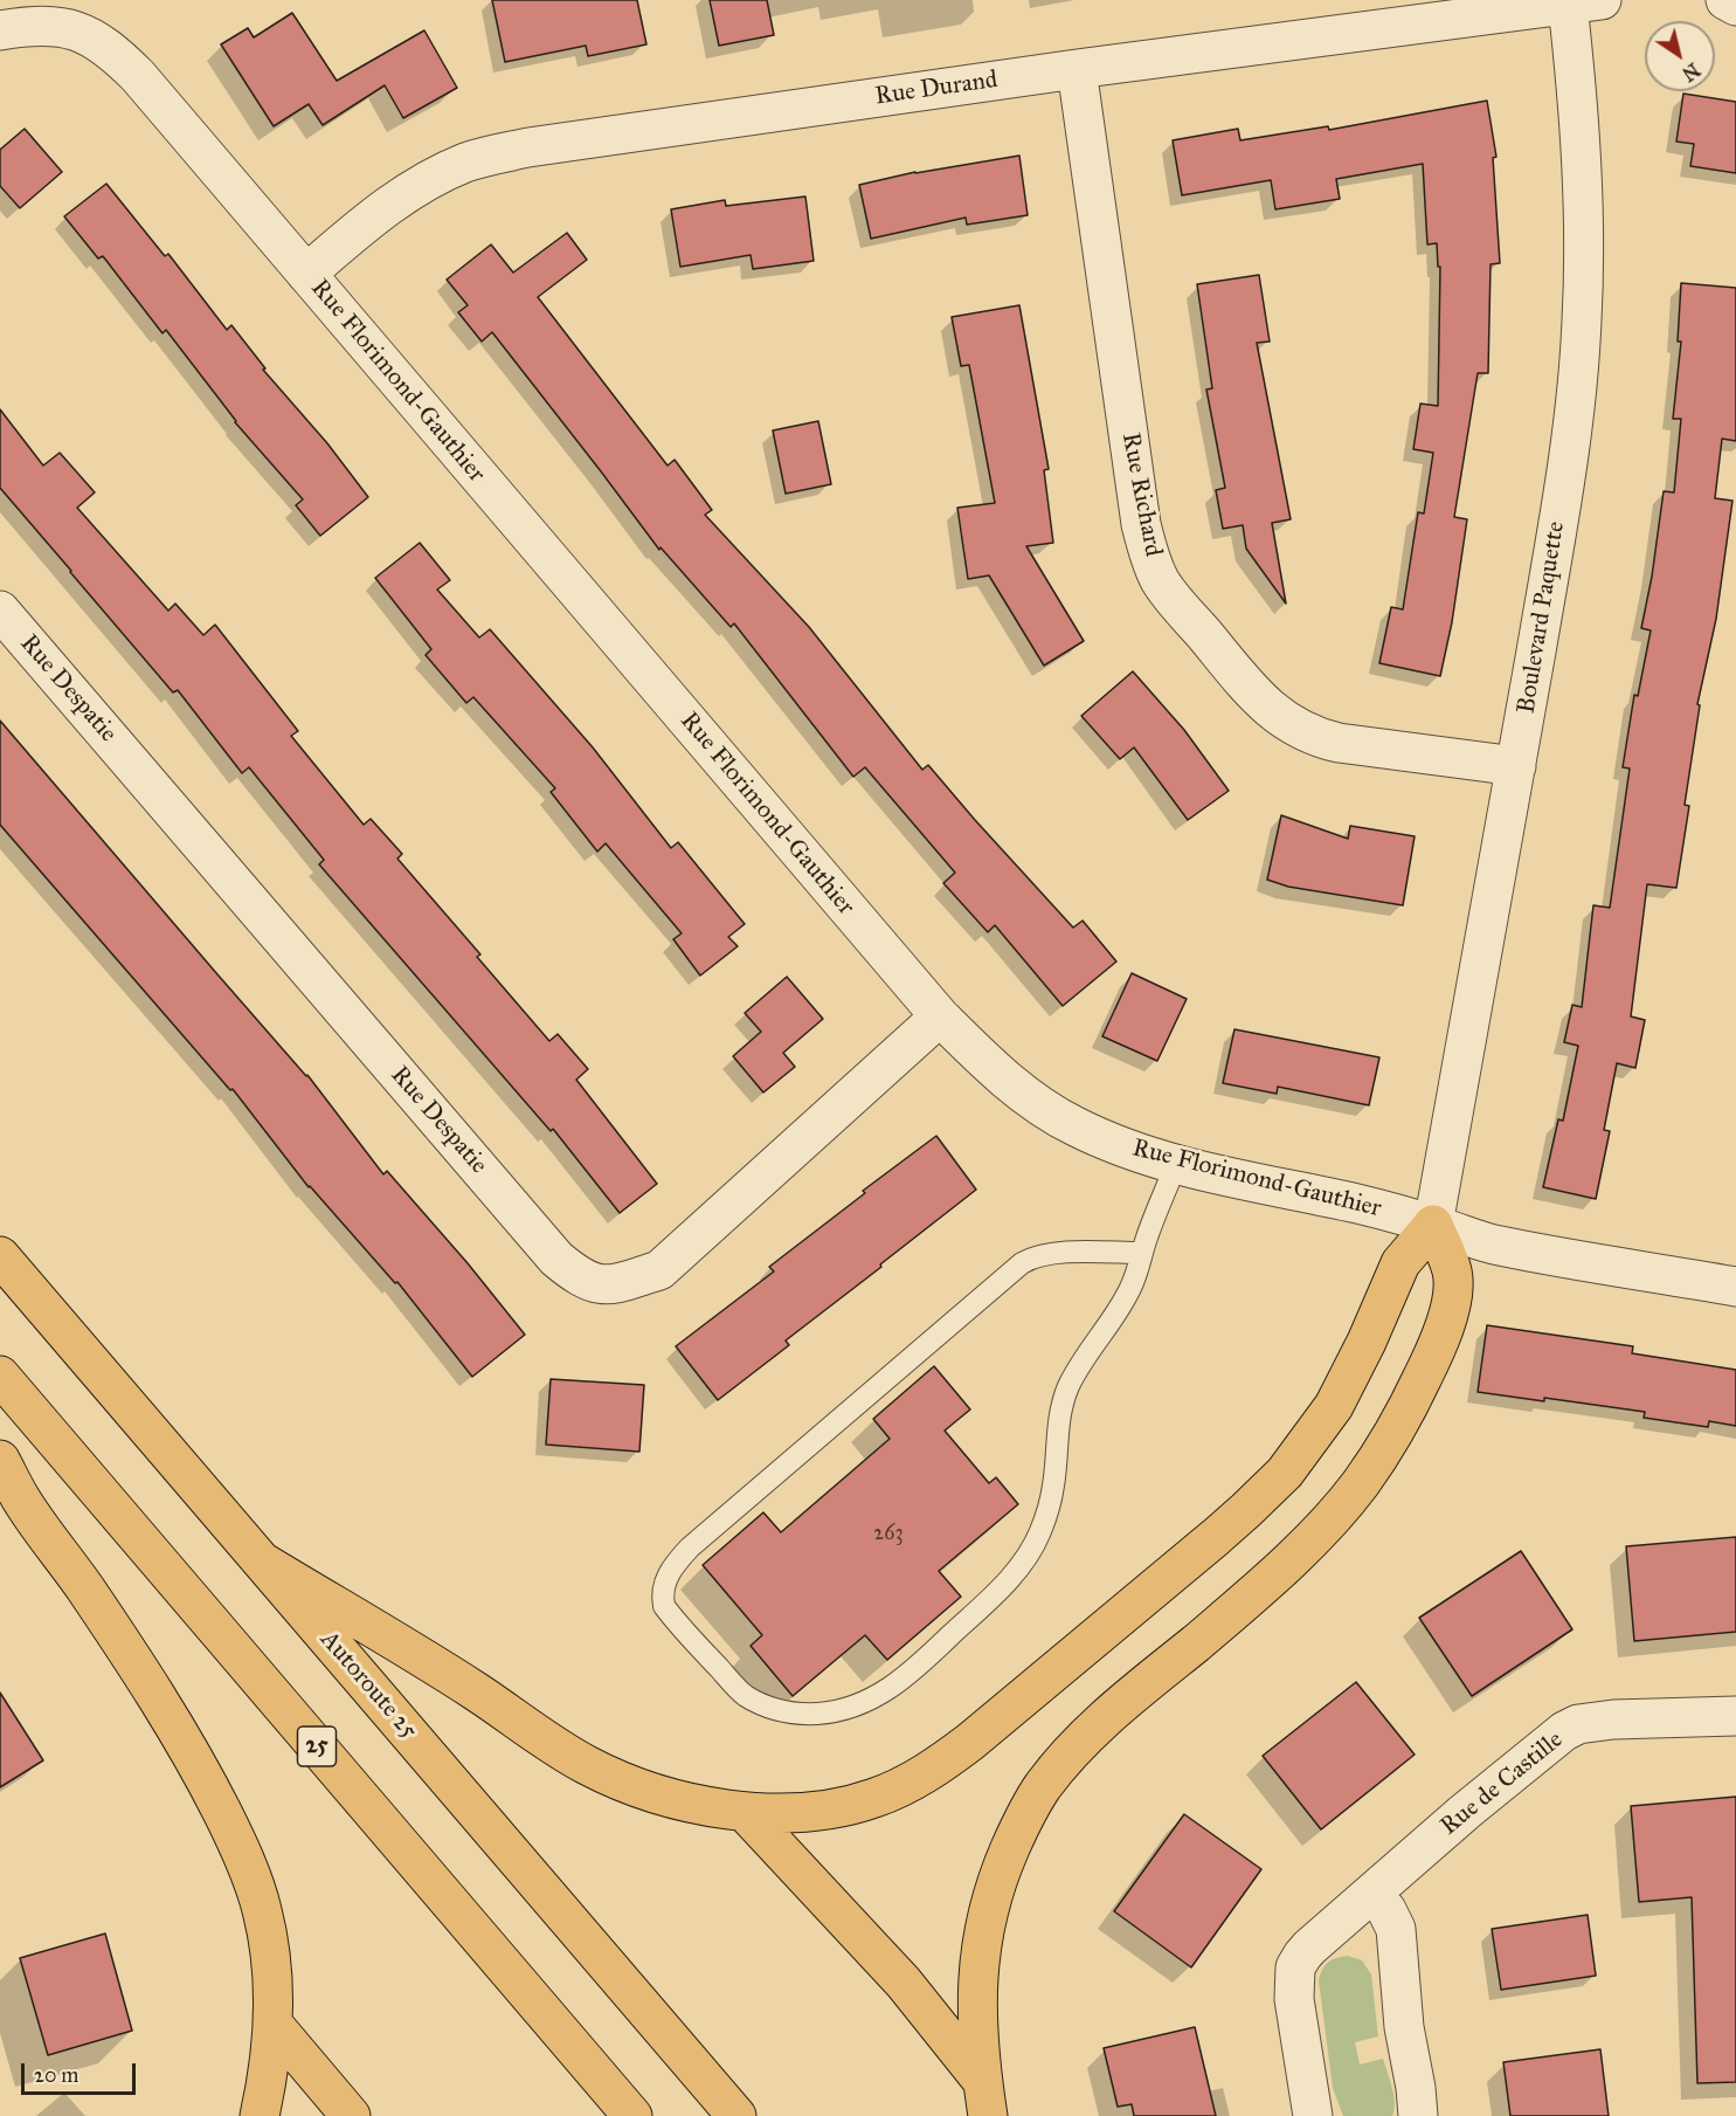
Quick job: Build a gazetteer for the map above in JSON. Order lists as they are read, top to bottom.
{
  "streets": {
    "highway": ["Autoroute 25", "25"],
    "street": [
      "Rue Durand",
      "Rue Florimond-Gauthier",
      "Rue Richard",
      "Boulevard Paquette",
      "Rue Despatie",
      "Rue de Castille"
    ]
  },
  "crossings": [
    ["Rue Durand", "Rue Florimond-Gauthier"],
    ["Rue Durand", "Rue Richard"],
    ["Rue Durand", "Boulevard Paquette"],
    ["Rue Florimond-Gauthier", "Boulevard Paquette"],
    ["Rue Florimond-Gauthier", "Rue Despatie"],
    ["Rue Richard", "Boulevard Paquette"]
  ],
  "house_numbers": ["263"],
  "scale_bar": "20 m",
  "north": "bottom right"
}
